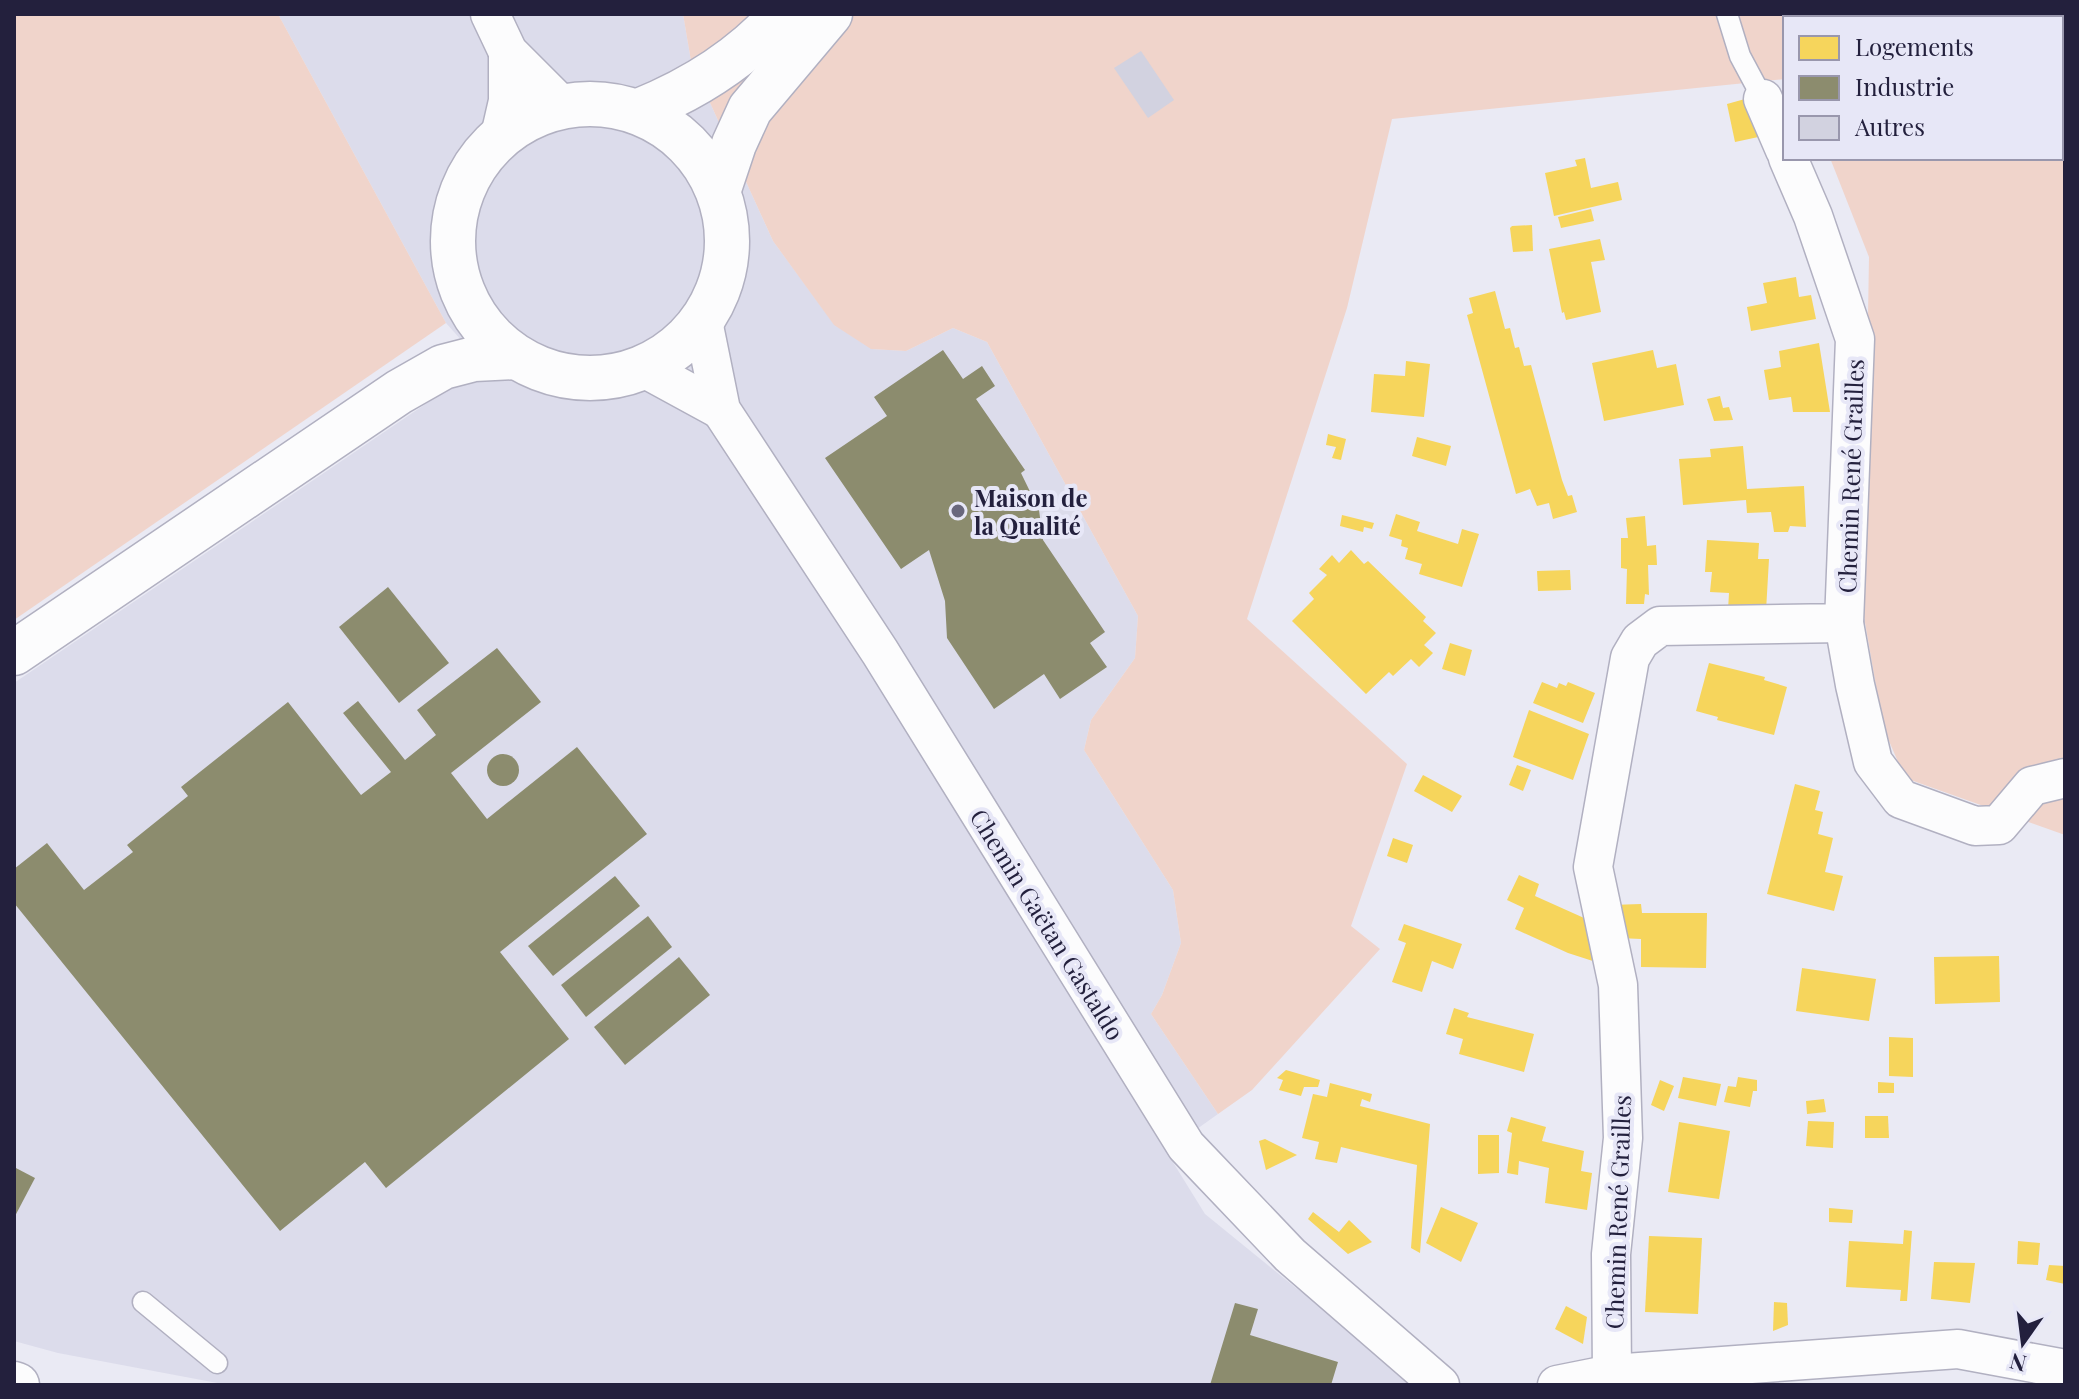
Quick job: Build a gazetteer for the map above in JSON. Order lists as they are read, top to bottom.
{
  "streets": {
    "street": ["Chemin René Grailles", "Chemin Gaëtan Gastaldo"]
  },
  "places": ["Maison de la Qualité"],
  "legend": ["Logements", "Industrie", "Autres"],
  "north": "bottom"
}
